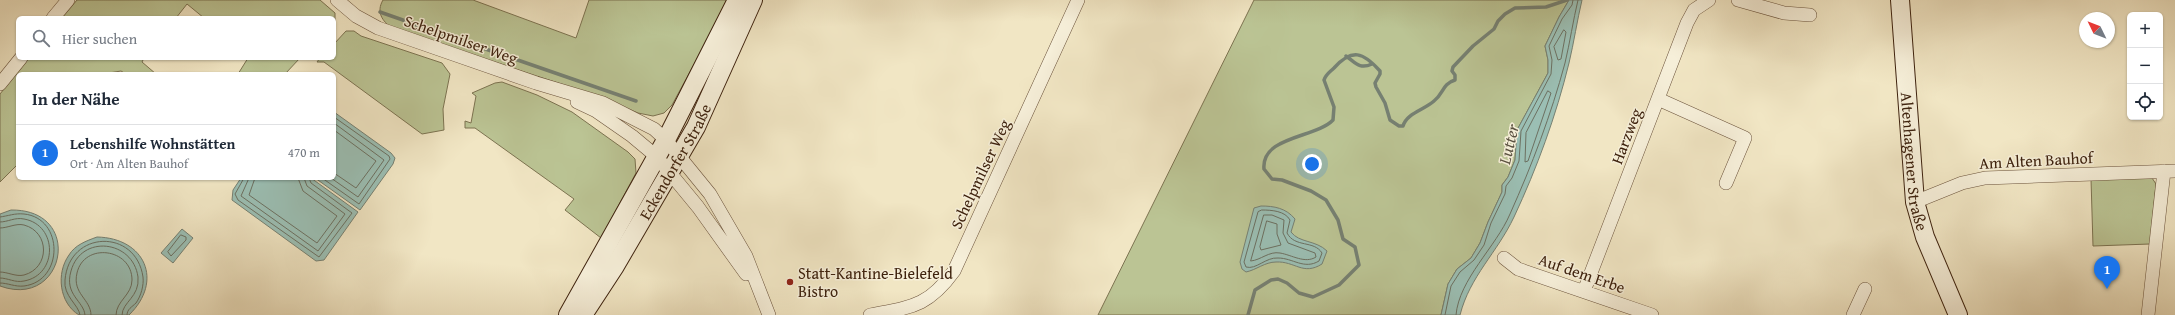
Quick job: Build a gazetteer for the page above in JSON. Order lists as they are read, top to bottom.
{
  "streets": {
    "main road": ["Eckendorfer Straße", "Altenhagener Straße"],
    "street": [
      "Schelpmilser Weg",
      "Harzweg",
      "Am Alten Bauhof",
      "Auf dem Erbe"
    ]
  },
  "crossings": [
    ["Schelpmilser Weg", "Eckendorfer Straße"],
    ["Harzweg", "Auf dem Erbe"],
    ["Am Alten Bauhof", "Altenhagener Straße"]
  ],
  "water": ["Lutter"],
  "places": ["Statt-Kantine-Bielefeld Bistro"],
  "north": "top left",
  "page": {
    "map_buttons": ["+", "−"],
    "search": "Hier suchen",
    "heading": "In der Nähe",
    "list": [
      {
        "mark": "1",
        "name": "Lebenshilfe Wohnstätten",
        "note": "Ort · Am Alten Bauhof",
        "value": "470 m"
      }
    ],
    "pins": "1"
  }
}
